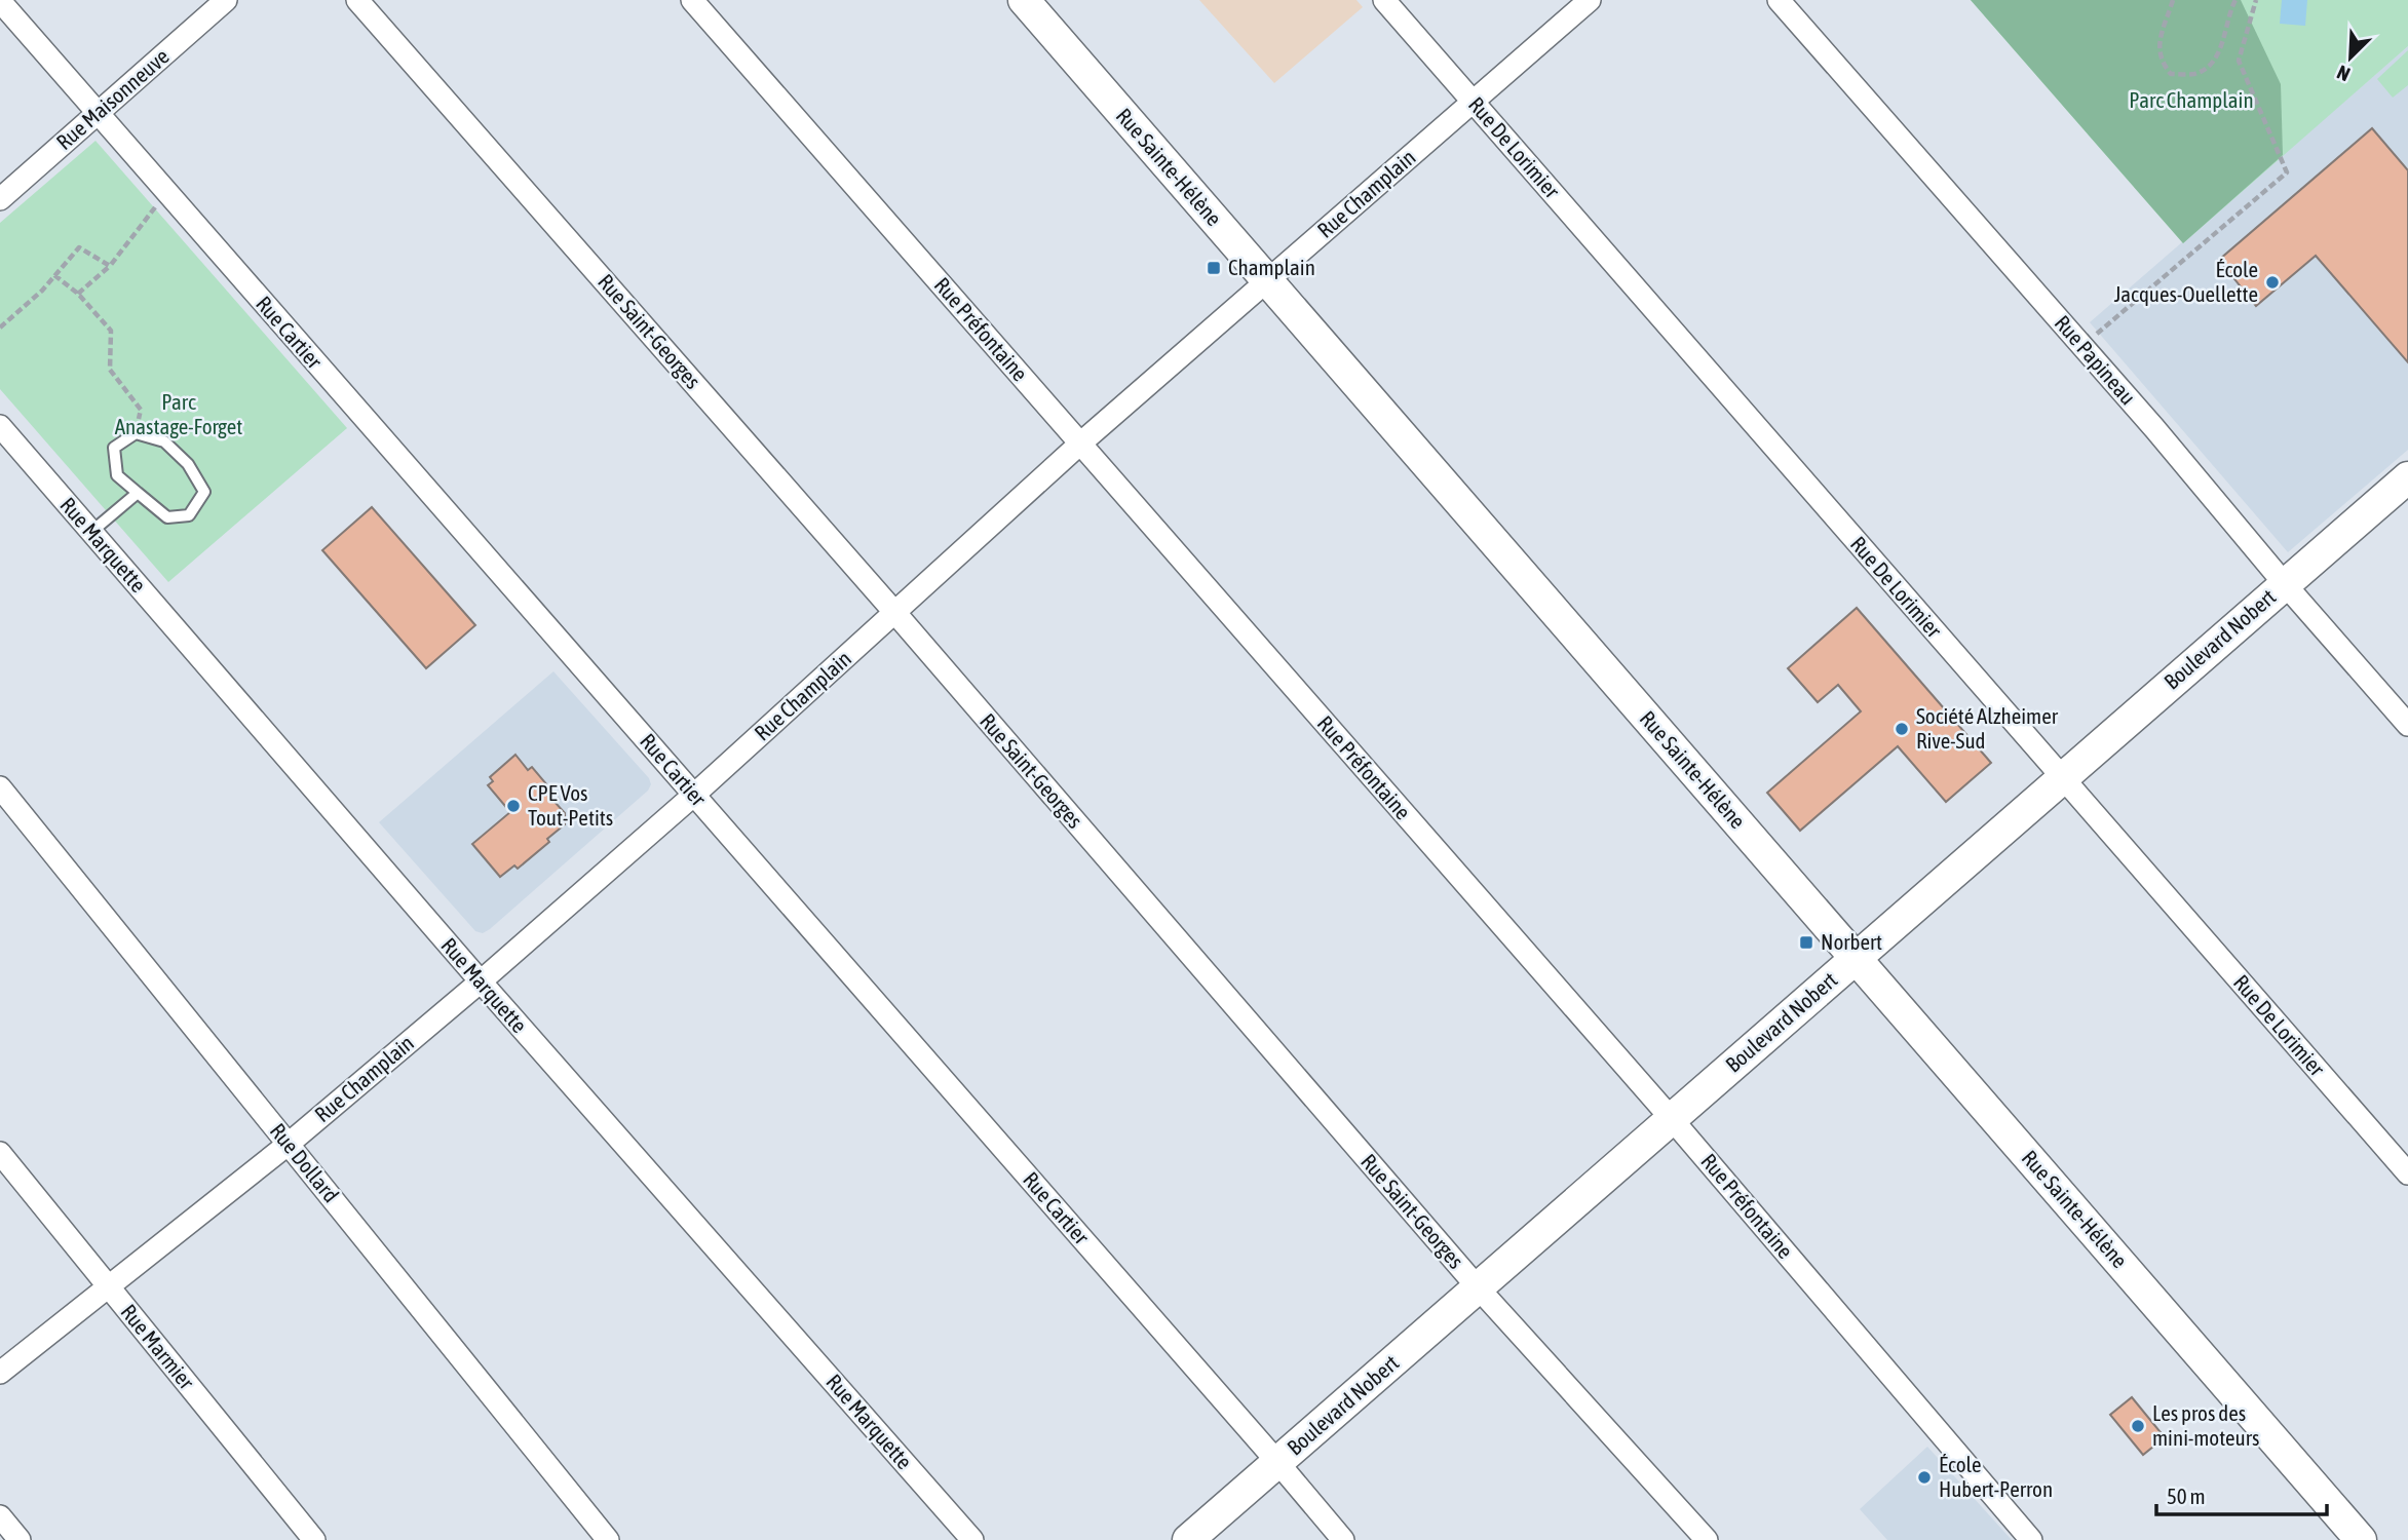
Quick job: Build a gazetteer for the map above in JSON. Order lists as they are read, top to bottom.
{
  "streets": {
    "street": [
      "Rue Maisonneuve",
      "Rue De Lorimier",
      "Rue Sainte-Hélène",
      "Rue Champlain",
      "Rue Préfontaine",
      "Rue Saint-Georges",
      "Rue Cartier",
      "Rue Papineau",
      "Rue Marquette",
      "Boulevard Nobert",
      "Rue Dollard",
      "Rue Marmier"
    ]
  },
  "crossings": [
    ["Rue Maisonneuve", "Rue Cartier"],
    ["Rue De Lorimier", "Rue Champlain"],
    ["Rue De Lorimier", "Boulevard Nobert"],
    ["Rue Sainte-Hélène", "Rue Champlain"],
    ["Rue Sainte-Hélène", "Boulevard Nobert"],
    ["Rue Champlain", "Rue Préfontaine"],
    ["Rue Champlain", "Rue Saint-Georges"],
    ["Rue Champlain", "Rue Cartier"],
    ["Rue Champlain", "Rue Marquette"],
    ["Rue Champlain", "Rue Dollard"],
    ["Rue Champlain", "Rue Marmier"],
    ["Rue Préfontaine", "Boulevard Nobert"],
    ["Rue Saint-Georges", "Boulevard Nobert"],
    ["Rue Cartier", "Boulevard Nobert"],
    ["Rue Papineau", "Boulevard Nobert"]
  ],
  "parks": ["Parc Champlain", "Parc Anastage-Forget"],
  "places": {
    "transit": ["Champlain", "Norbert"],
    "other": [
      "École Jacques-Ouellette",
      "Société Alzheimer Rive-Sud",
      "CPE Vos Tout-Petits",
      "Les pros des mini-moteurs",
      "École Hubert-Perron"
    ]
  },
  "scale_bar": "50 m",
  "north": "bottom left"
}
